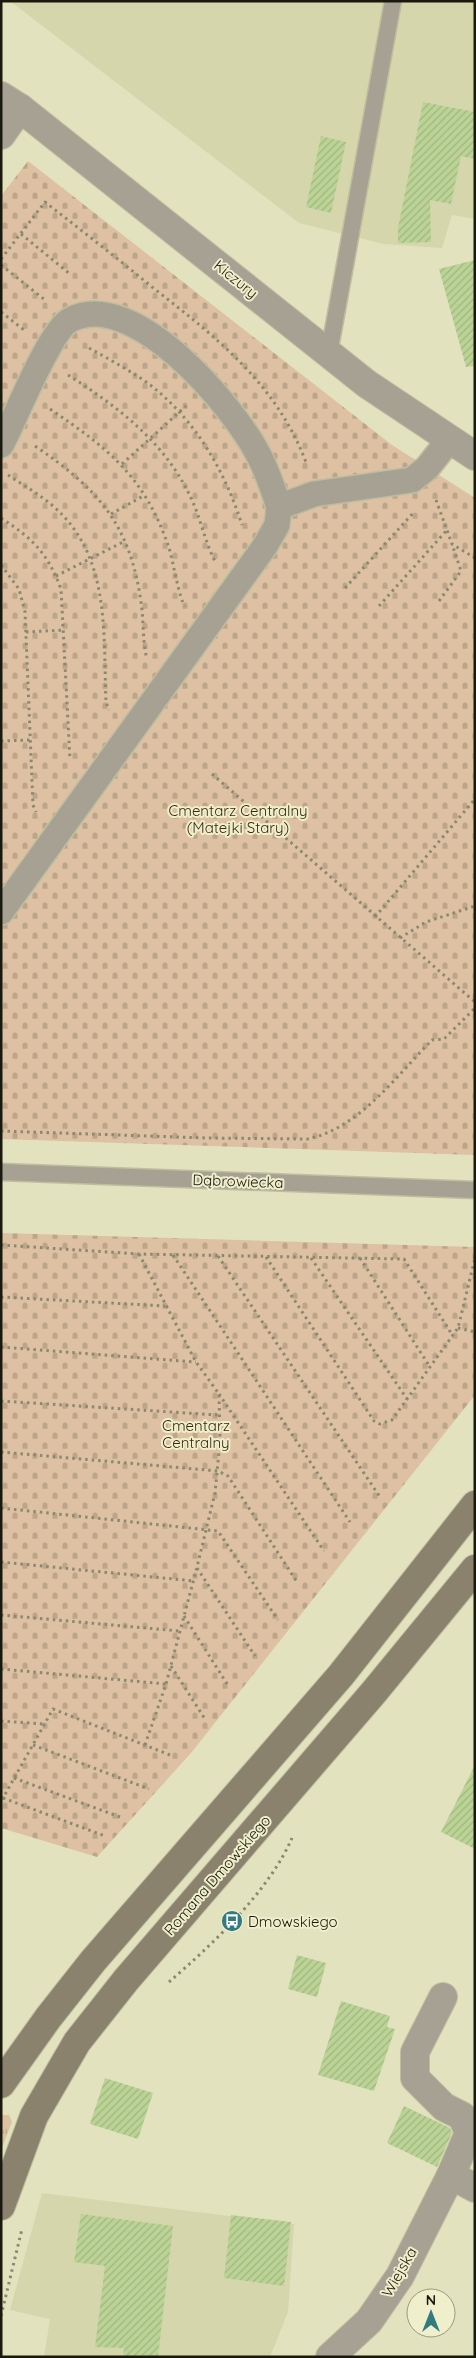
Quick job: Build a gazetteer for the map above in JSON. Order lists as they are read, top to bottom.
{
  "streets": {
    "main road": ["Romana Dmowskiego"],
    "street": ["Kiczury", "Wiejska"],
    "lane": ["Dąbrowiecka"]
  },
  "parks": ["Cmentarz Centralny (Matejki Stary)", "Cmentarz Centralny"],
  "places": {
    "bus stop": ["Dmowskiego"]
  },
  "north": "top"
}
